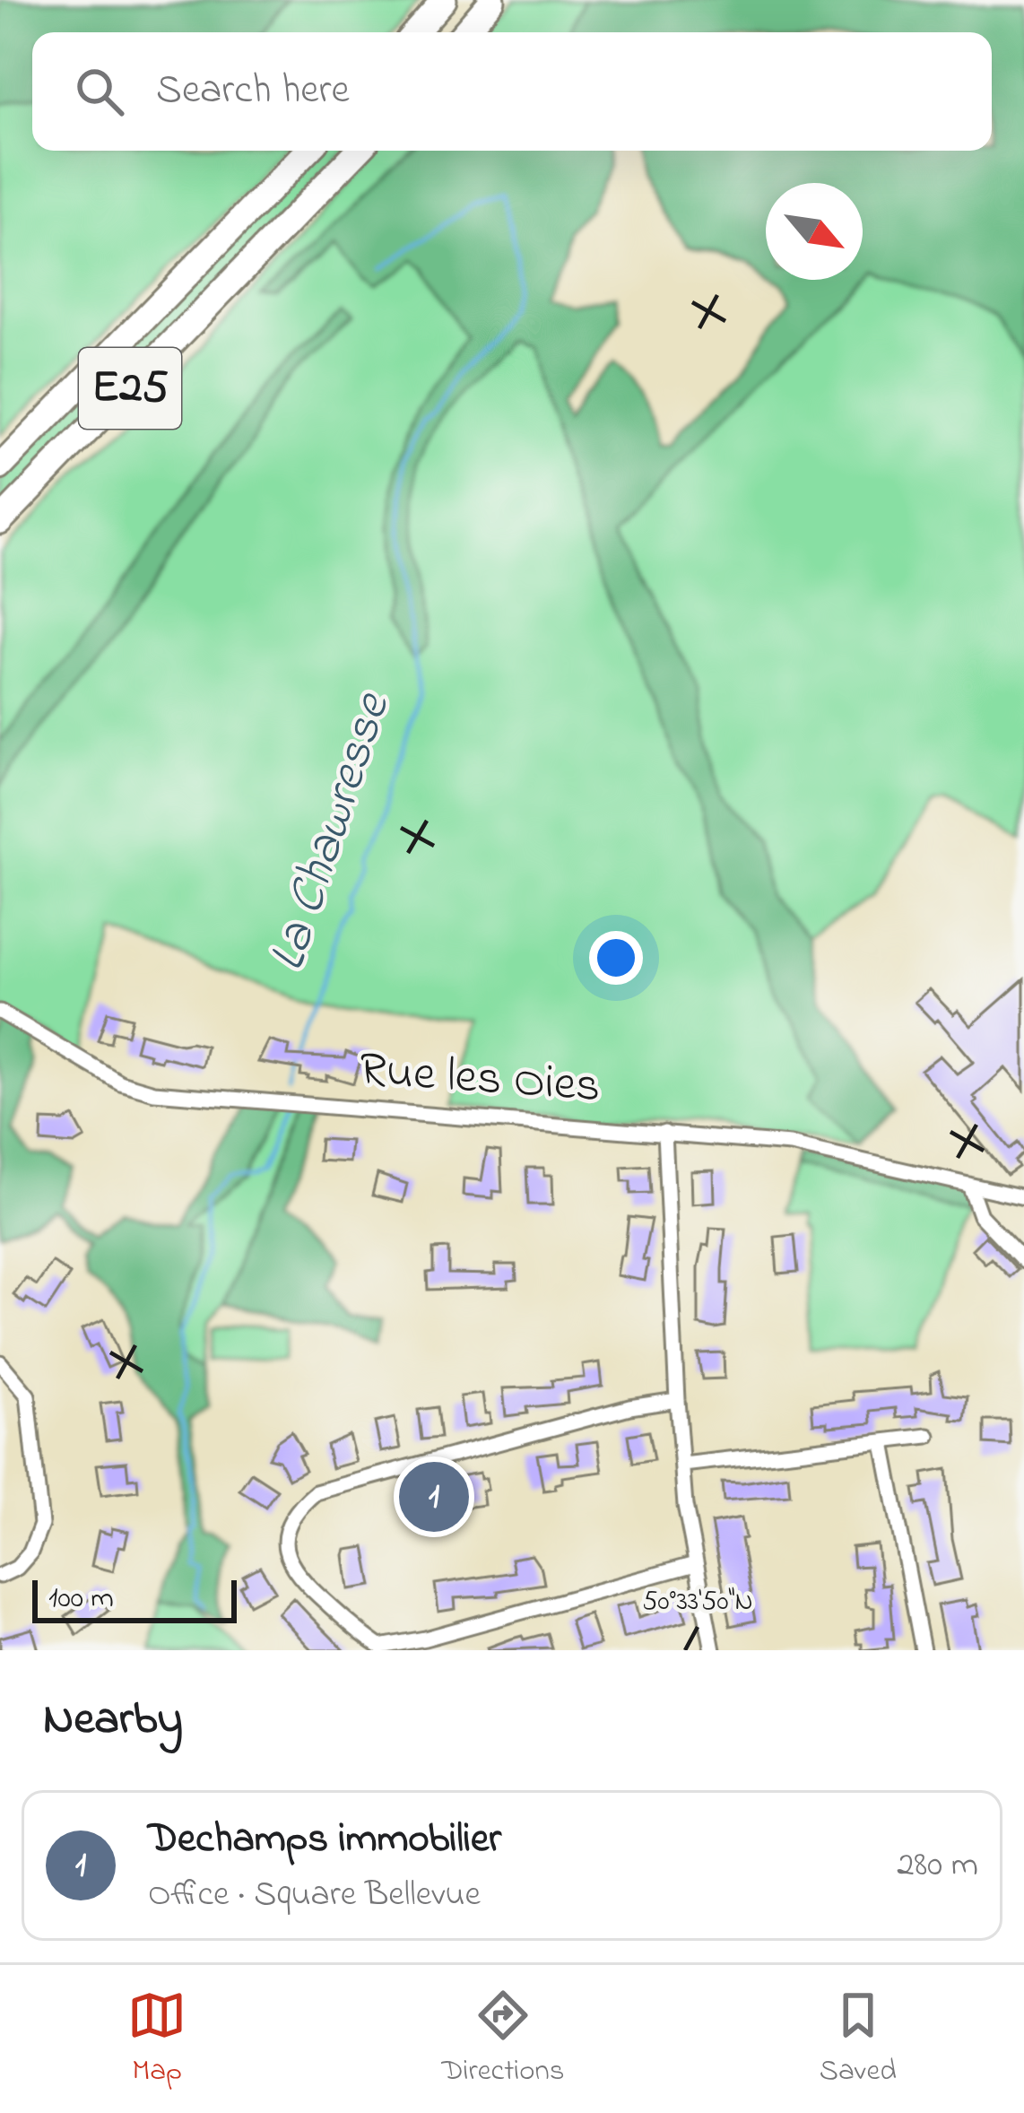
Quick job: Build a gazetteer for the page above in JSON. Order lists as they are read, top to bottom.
{
  "streets": {
    "highway": ["E25"],
    "street": ["Rue les Oies"]
  },
  "water": ["La Chawresse"],
  "scale_bar": "100 m",
  "north": "bottom right",
  "page": {
    "search": "Search here",
    "pins": "1",
    "scale": "100 m",
    "heading": "Nearby",
    "list": [
      {
        "mark": "1",
        "name": "Dechamps immobilier",
        "note": "Office · Square Bellevue",
        "value": "280 m"
      }
    ],
    "nav": ["Map", "Directions", "Saved"]
  },
  "coordinates": ["50°33'50\"N"]
}
